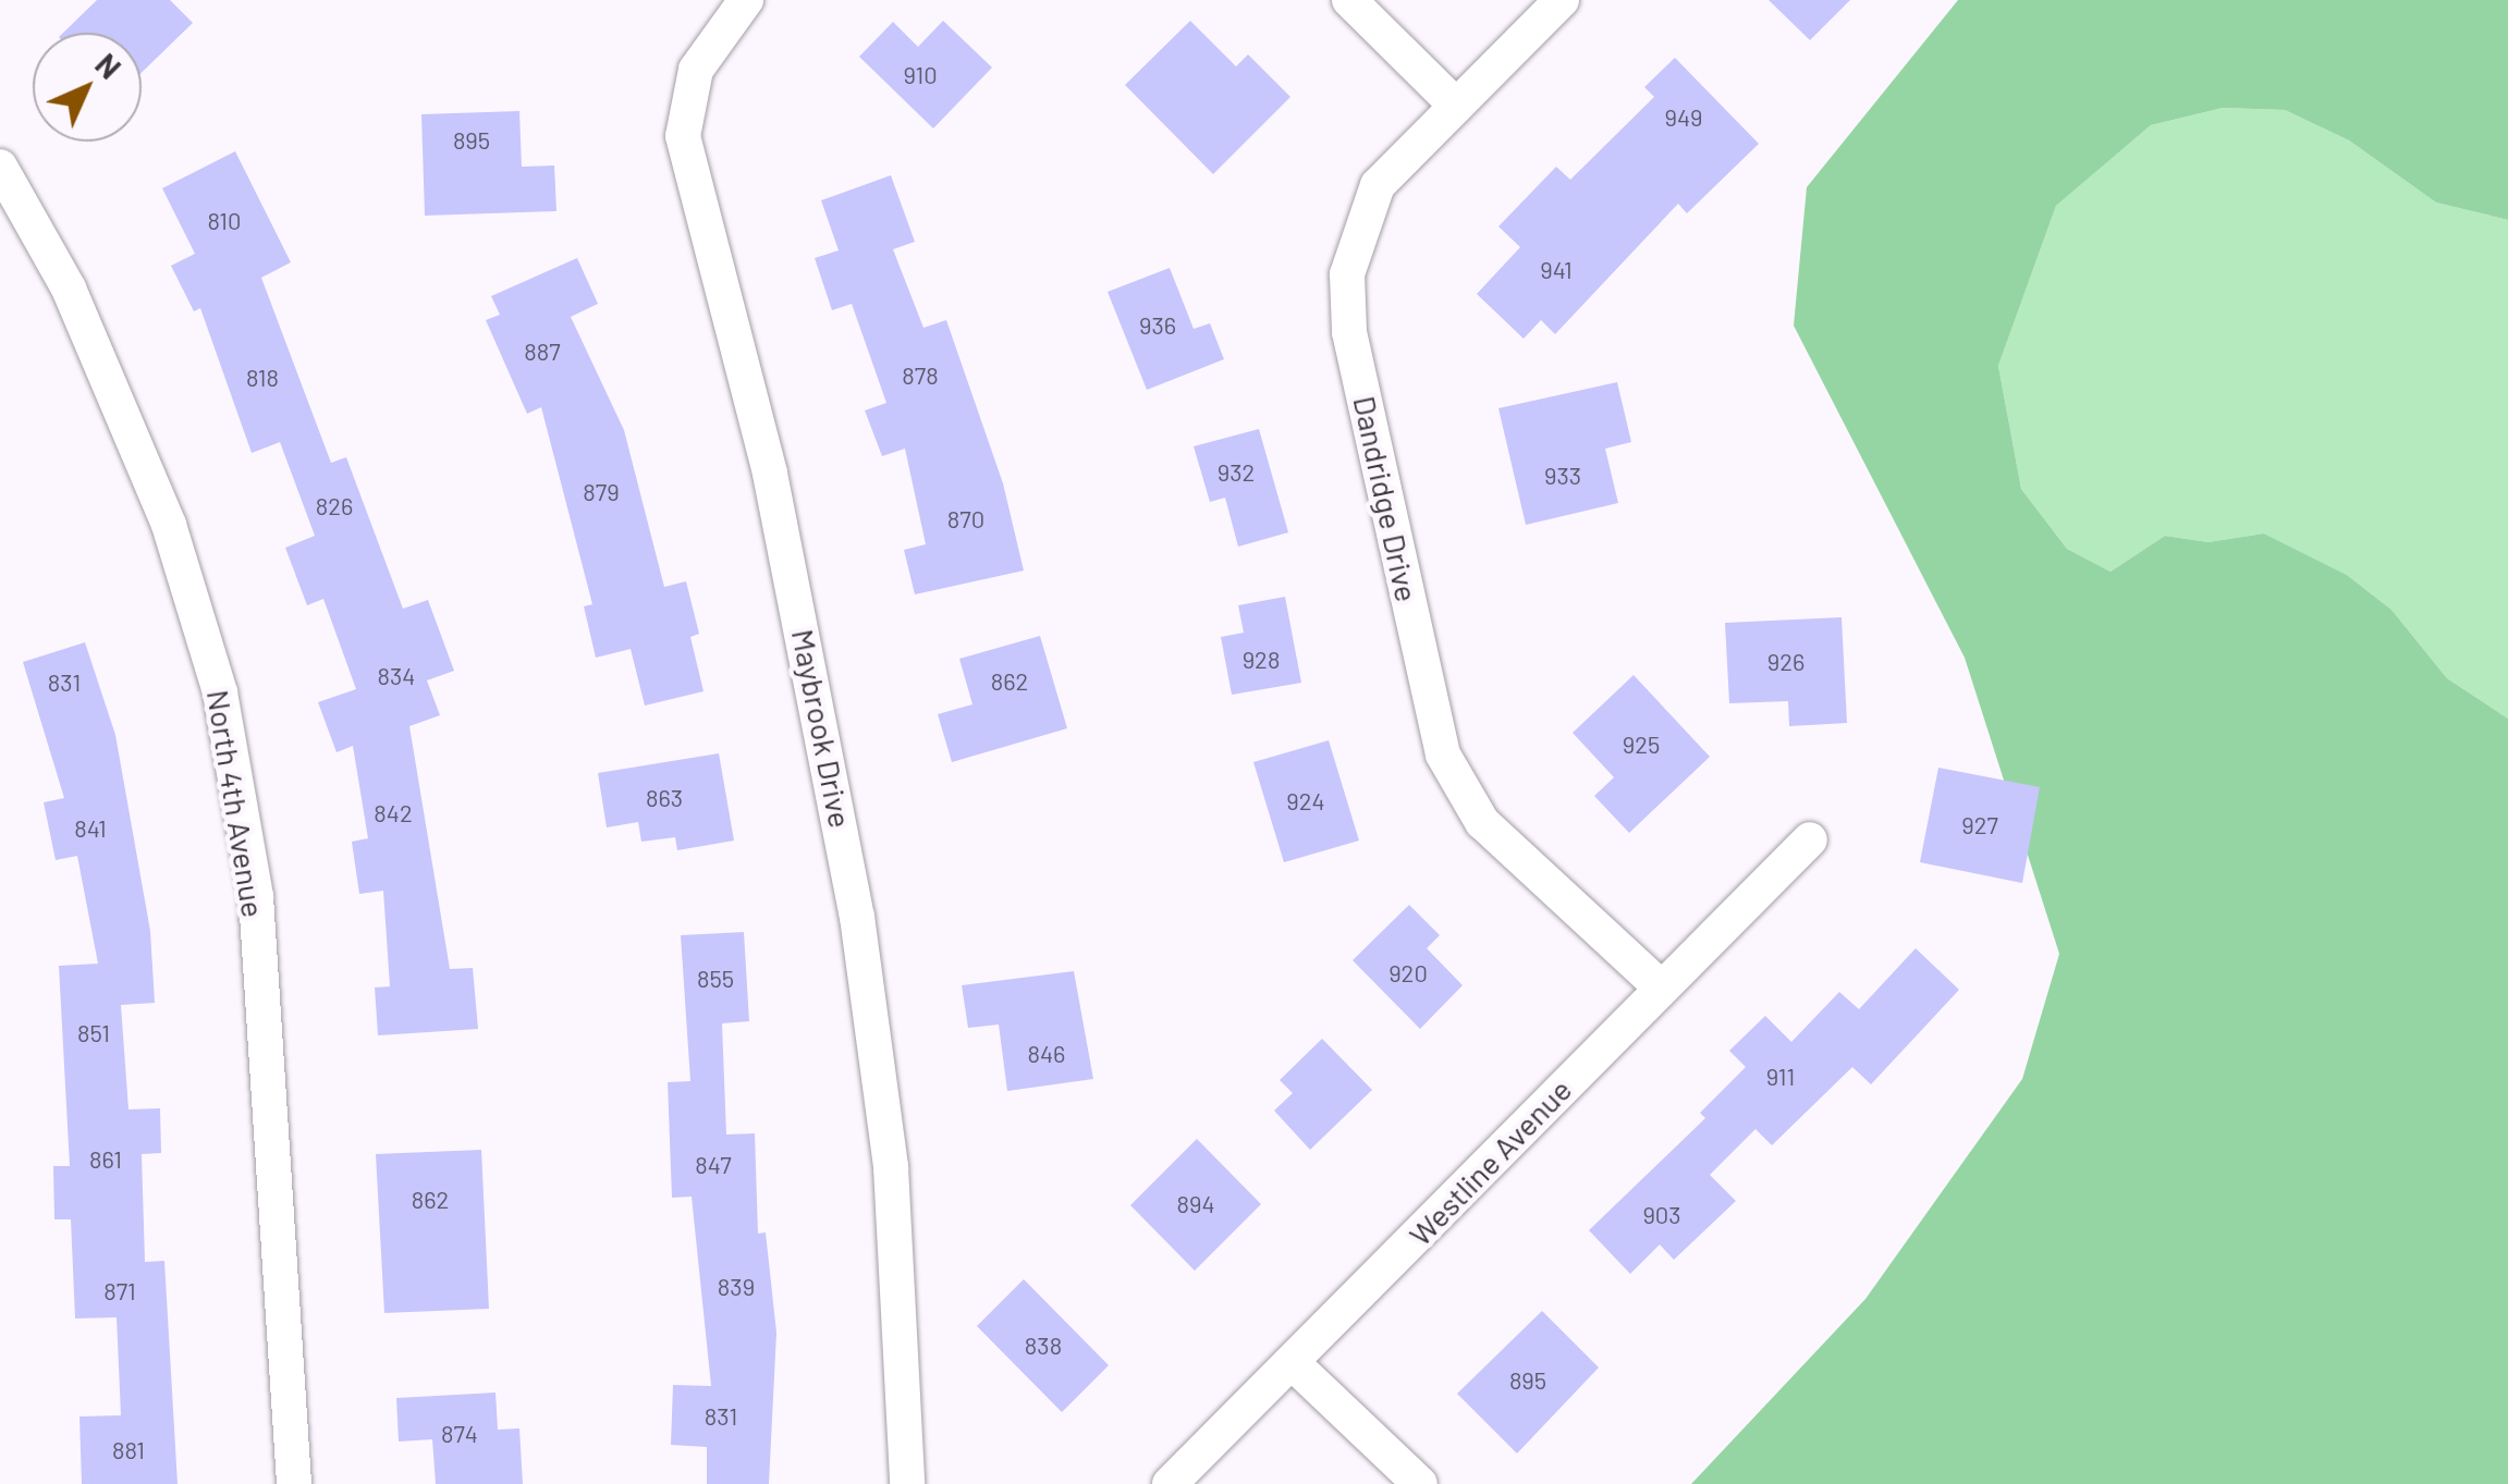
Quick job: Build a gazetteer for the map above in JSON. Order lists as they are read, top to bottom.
{
  "streets": {
    "street": [
      "Dandridge Drive",
      "Maybrook Drive",
      "North 4th Avenue",
      "Westline Avenue"
    ]
  },
  "crossings": [
    ["Dandridge Drive", "Westline Avenue"]
  ],
  "house_numbers": [
    "910",
    "949",
    "895",
    "810",
    "941",
    "936",
    "887",
    "878",
    "818",
    "932",
    "933",
    "879",
    "826",
    "870",
    "928",
    "926",
    "834",
    "862",
    "831",
    "925",
    "863",
    "924",
    "842",
    "927",
    "841",
    "920",
    "855",
    "851",
    "846",
    "911",
    "861",
    "847",
    "862",
    "894",
    "903",
    "839",
    "871",
    "838",
    "895",
    "831",
    "874",
    "881"
  ],
  "north": "top right"
}
